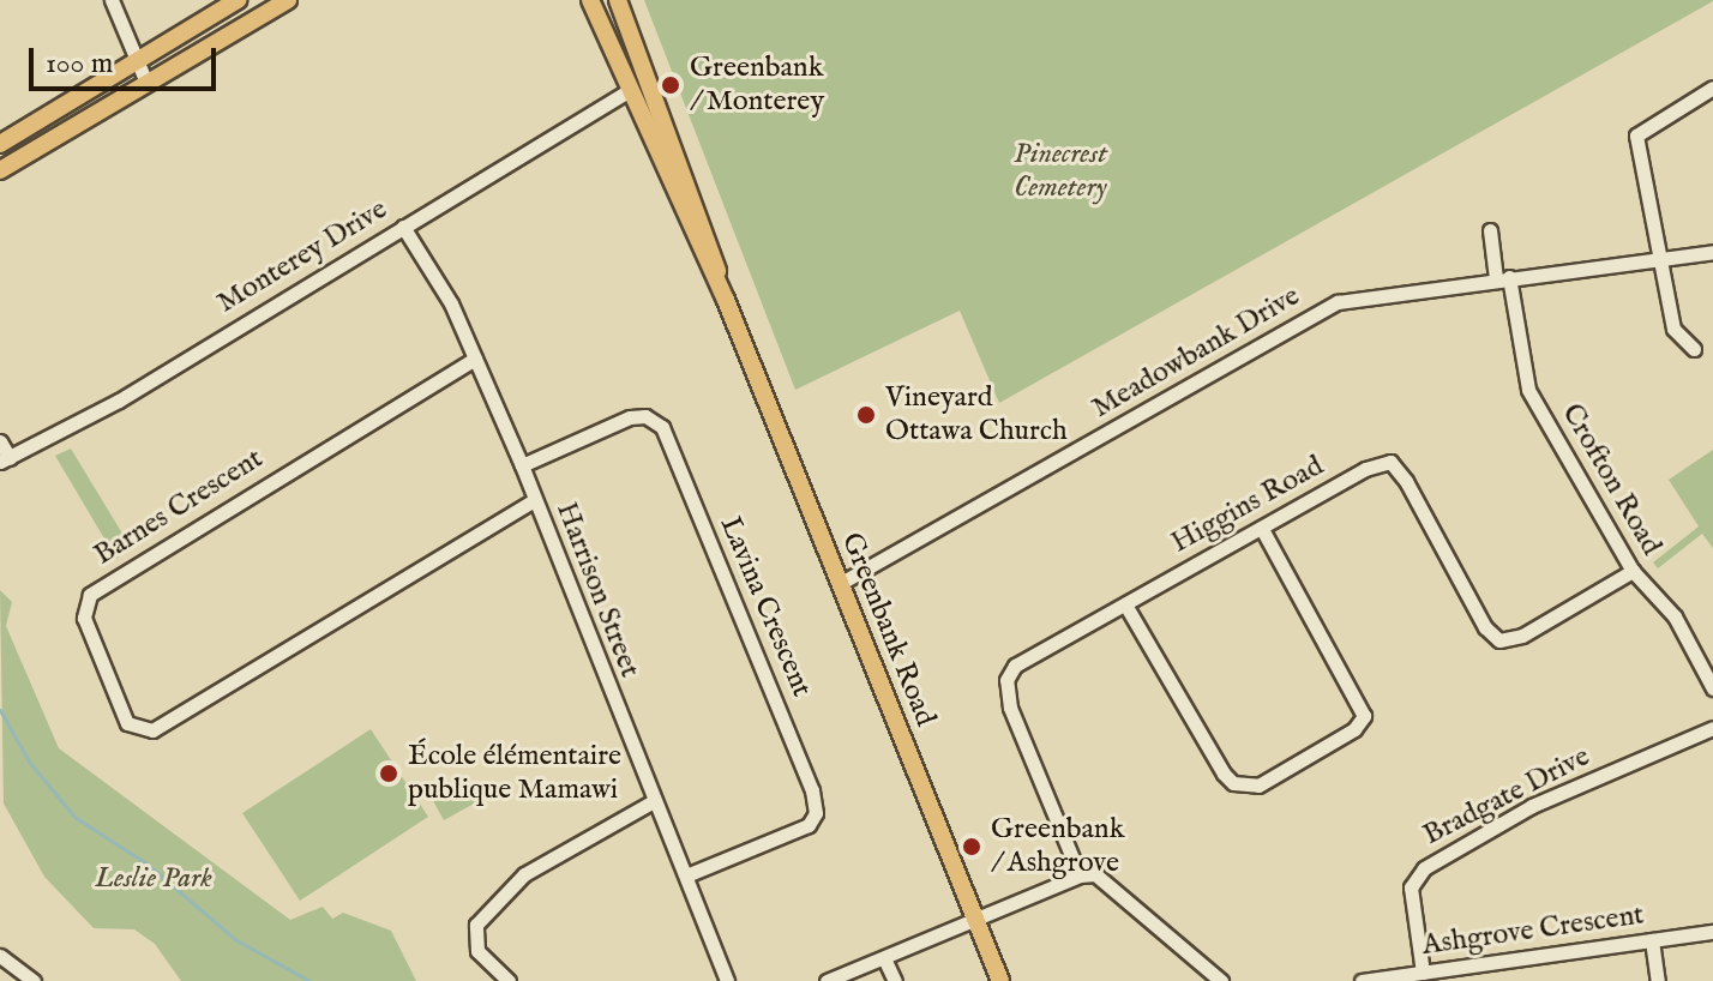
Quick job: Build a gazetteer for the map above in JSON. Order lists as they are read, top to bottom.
{
  "streets": {
    "main road": ["Greenbank Road"],
    "street": [
      "Monterey Drive",
      "Meadowbank Drive",
      "Crofton Road",
      "Higgins Road",
      "Barnes Crescent",
      "Harrison Street",
      "Lavina Crescent",
      "Bradgate Drive",
      "Ashgrove Crescent"
    ]
  },
  "crossings": [
    ["Monterey Drive", "Harrison Street"],
    ["Monterey Drive", "Greenbank Road"],
    ["Meadowbank Drive", "Crofton Road"],
    ["Meadowbank Drive", "Greenbank Road"],
    ["Crofton Road", "Higgins Road"],
    ["Barnes Crescent", "Harrison Street"],
    ["Harrison Street", "Lavina Crescent"],
    ["Bradgate Drive", "Ashgrove Crescent"]
  ],
  "parks": ["Pinecrest Cemetery", "Leslie Park"],
  "places": [
    "Greenbank / Monterey",
    "Vineyard Ottawa Church",
    "École élémentaire publique Mamawi",
    "Greenbank / Ashgrove"
  ],
  "scale_bar": "100 m"
}
